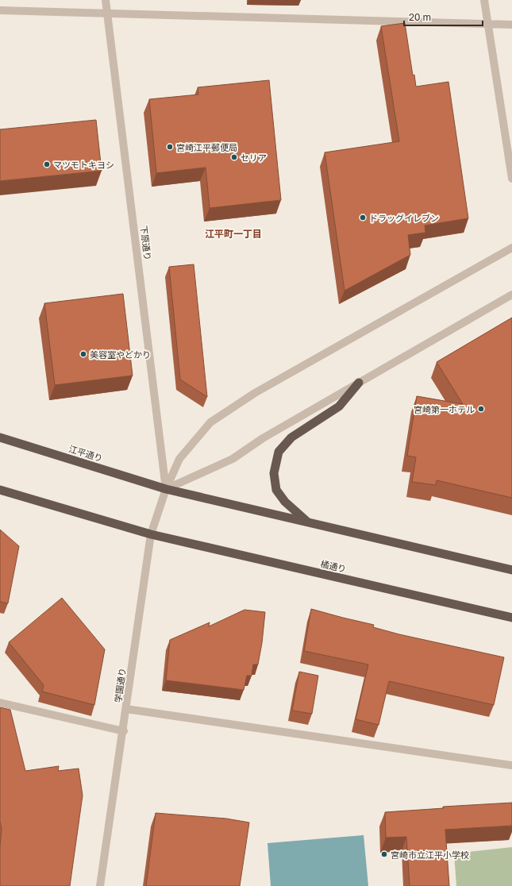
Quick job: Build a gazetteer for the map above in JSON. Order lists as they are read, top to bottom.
{
  "streets": {
    "highway": ["江平通り", "橘通り"],
    "street": ["下原通り", "学園通り"]
  },
  "crossings": [
    ["下原通り", "江平通り"],
    ["下原通り", "学園通り"],
    ["江平通り", "学園通り"],
    ["橘通り", "学園通り"]
  ],
  "districts": ["江平町一丁目"],
  "places": [
    "宮崎江平郵便局",
    "セリア",
    "マツモトキヨシ",
    "ドラッグイレブン",
    "美容室やどかり",
    "宮崎第一ホテル",
    "宮崎市立江平小学校"
  ],
  "scale_bar": "20 m"
}
